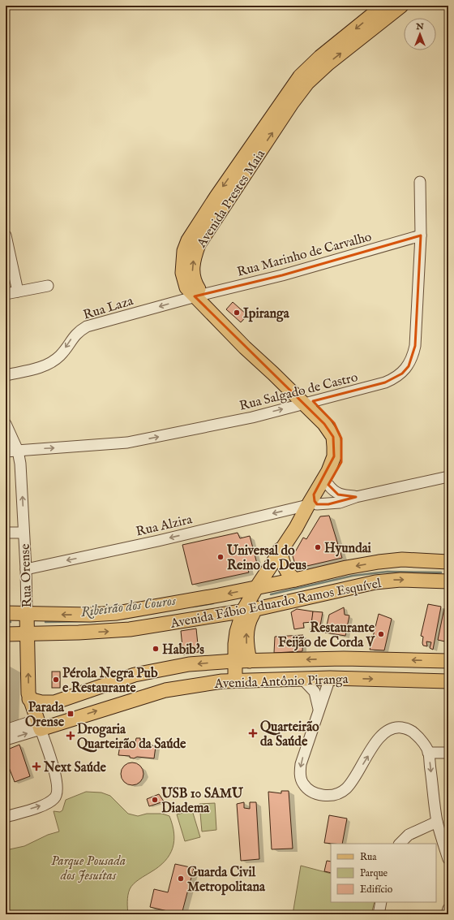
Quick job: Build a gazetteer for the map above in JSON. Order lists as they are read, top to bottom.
{
  "streets": {
    "main road": [
      "Avenida Prestes Maia",
      "Rua Orense",
      "Avenida Fábio Eduardo Ramos Esquível",
      "Avenida Antônio Piranga"
    ],
    "street": [
      "Rua Marinho de Carvalho",
      "Rua Laza",
      "Rua Salgado de Castro",
      "Rua Alzira"
    ]
  },
  "crossings": [
    ["Avenida Prestes Maia", "Rua Marinho de Carvalho"],
    ["Avenida Prestes Maia", "Rua Laza"],
    ["Avenida Prestes Maia", "Rua Salgado de Castro"],
    ["Avenida Prestes Maia", "Rua Alzira"],
    ["Avenida Prestes Maia", "Avenida Fábio Eduardo Ramos Esquível"],
    ["Avenida Prestes Maia", "Avenida Antônio Piranga"],
    ["Rua Marinho de Carvalho", "Rua Laza"],
    ["Rua Marinho de Carvalho", "Rua Salgado de Castro"],
    ["Rua Salgado de Castro", "Rua Orense"],
    ["Rua Alzira", "Rua Orense"],
    ["Rua Orense", "Avenida Fábio Eduardo Ramos Esquível"],
    ["Rua Orense", "Avenida Antônio Piranga"]
  ],
  "one_way": [
    "Rua Laza",
    "Rua Salgado de Castro",
    "Rua Alzira",
    "Rua Orense"
  ],
  "water": ["Ribeirão dos Couros"],
  "parks": ["Parque Pousada dos Jesuítas"],
  "places": {
    "other": [
      "Ipiranga",
      "Hyundai",
      "Universal do Reino de Deus",
      "Restaurante Feijão de Corda V",
      "Habib's",
      "Pérola Negra Pub e Restaurante",
      "USB 10 SAMU Diadema",
      "Guarda Civil Metropolitana"
    ],
    "transit": ["Parada Orense"],
    "health": ["Quarteirão da Saúde", "Drogaria Quarteirão da Saúde", "Next Saúde"]
  },
  "legend": ["Rua", "Parque", "Edifício"],
  "north": "top"
}
